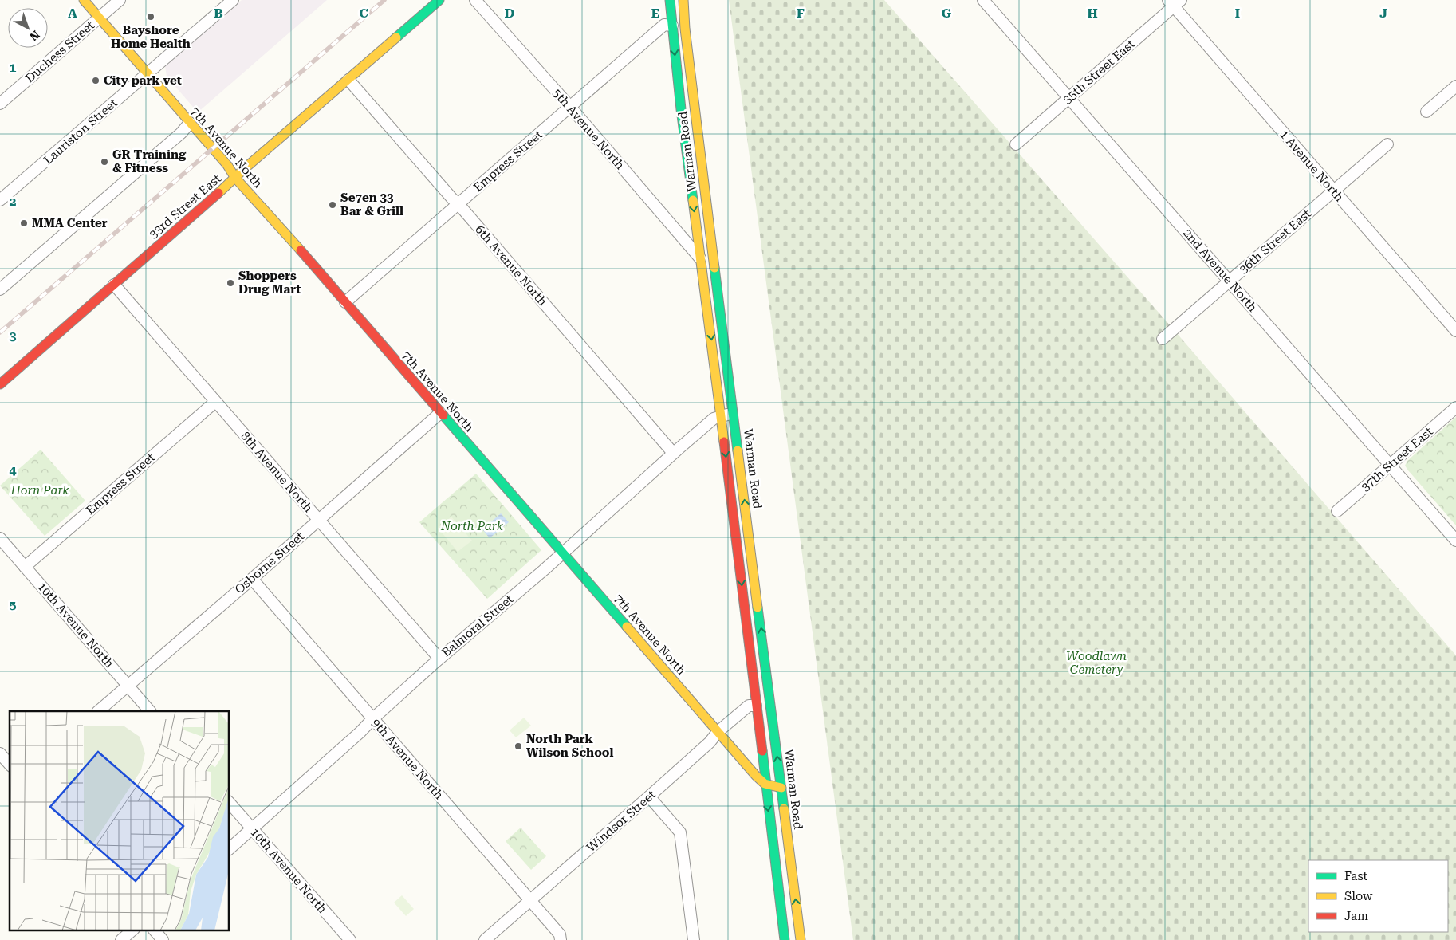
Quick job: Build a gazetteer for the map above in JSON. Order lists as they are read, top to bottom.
{
  "streets": {
    "main road": ["7th Avenue North", "Warman Road", "33rd Street East"],
    "street": [
      "Duchess Street",
      "35th Street East",
      "5th Avenue North",
      "Lauriston Street",
      "Empress Street",
      "1 Avenue North",
      "36th Street East",
      "6th Avenue North",
      "2nd Avenue North",
      "37th Street East",
      "8th Avenue North",
      "Osborne Street",
      "10th Avenue North",
      "Balmoral Street",
      "9th Avenue North",
      "Windsor Street"
    ]
  },
  "crossings": [
    ["Duchess Street", "7th Avenue North"],
    ["35th Street East", "1 Avenue North"],
    ["35th Street East", "2nd Avenue North"],
    ["5th Avenue North", "Warman Road"],
    ["5th Avenue North", "Empress Street"],
    ["Lauriston Street", "7th Avenue North"],
    ["7th Avenue North", "Warman Road"],
    ["7th Avenue North", "Empress Street"],
    ["7th Avenue North", "33rd Street East"],
    ["7th Avenue North", "Osborne Street"],
    ["7th Avenue North", "Balmoral Street"],
    ["7th Avenue North", "Windsor Street"],
    ["Warman Road", "Empress Street"],
    ["Warman Road", "Balmoral Street"],
    ["Warman Road", "Windsor Street"],
    ["Empress Street", "6th Avenue North"],
    ["Empress Street", "8th Avenue North"],
    ["Empress Street", "10th Avenue North"],
    ["1 Avenue North", "36th Street East"],
    ["33rd Street East", "6th Avenue North"],
    ["33rd Street East", "8th Avenue North"],
    ["36th Street East", "2nd Avenue North"],
    ["6th Avenue North", "Balmoral Street"],
    ["2nd Avenue North", "37th Street East"],
    ["8th Avenue North", "Osborne Street"],
    ["8th Avenue North", "Balmoral Street"],
    ["Osborne Street", "10th Avenue North"],
    ["Osborne Street", "9th Avenue North"],
    ["10th Avenue North", "Balmoral Street"],
    ["Balmoral Street", "9th Avenue North"],
    ["9th Avenue North", "Windsor Street"]
  ],
  "parks": ["Horn Park", "North Park", "Woodlawn Cemetery"],
  "places": [
    "Bayshore Home Health",
    "City park vet",
    "GR Training & Fitness",
    "Se7en 33 Bar & Grill",
    "MMA Center",
    "Shoppers Drug Mart",
    "North Park Wilson School"
  ],
  "legend": ["Fast", "Slow", "Jam"],
  "north": "bottom right",
  "grid": {
    "columns": [
      "A",
      "B",
      "C",
      "D",
      "E",
      "F",
      "G",
      "H",
      "I",
      "J"
    ],
    "rows": [
      "1",
      "2",
      "3",
      "4",
      "5"
    ]
  }
}
